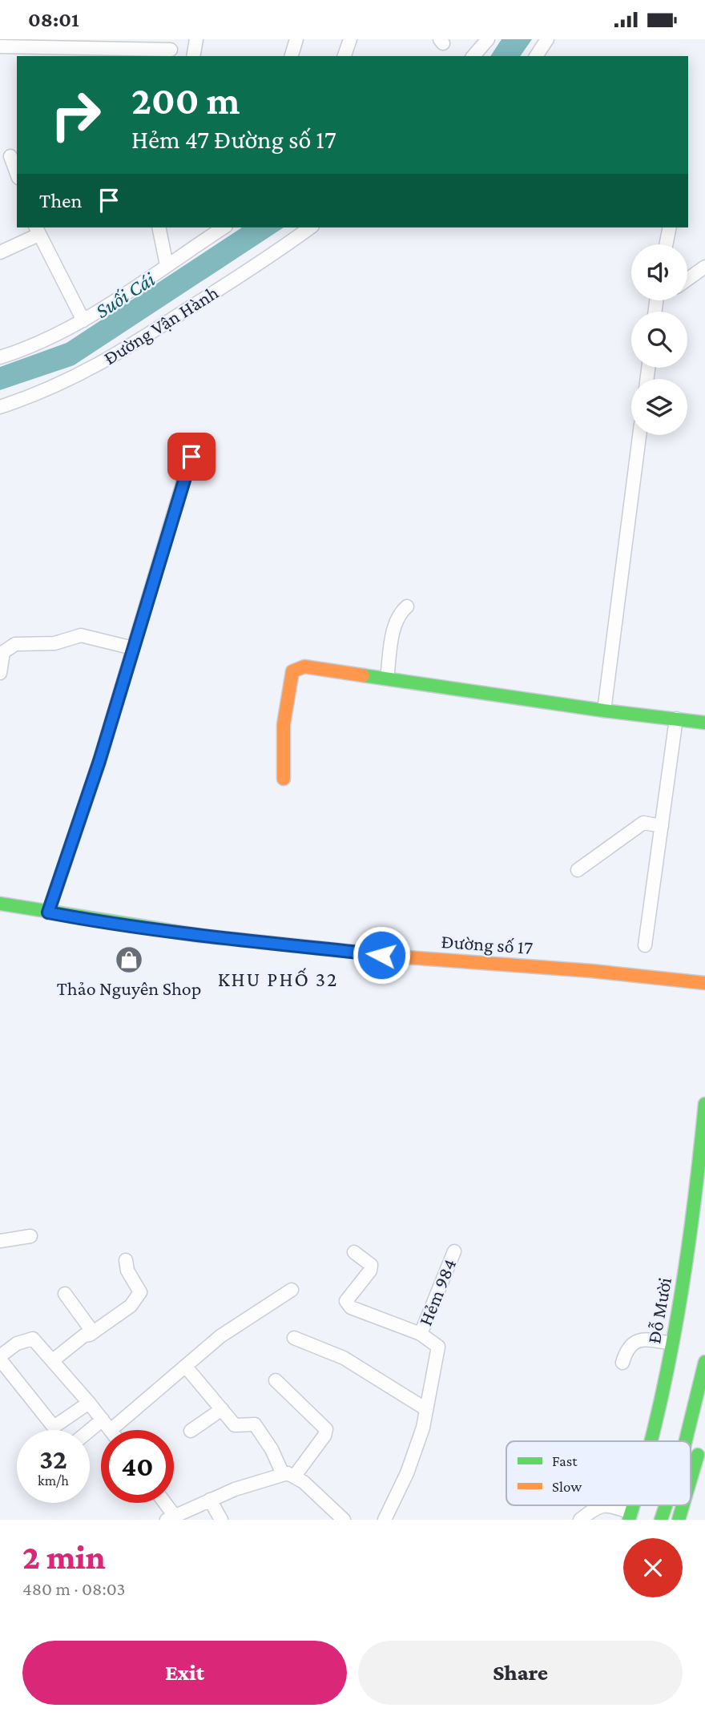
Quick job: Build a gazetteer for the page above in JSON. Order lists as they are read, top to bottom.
{
  "streets": {
    "main road": ["Đường số 17", "Đỗ Mười"],
    "street": ["Đường Vận Hành", "Hẻm 984"]
  },
  "districts": ["KHU PHỐ 32"],
  "water": ["Suối Cái"],
  "places": {
    "shop": ["Thảo Nguyên Shop"]
  },
  "legend": ["Fast", "Slow"],
  "page": {
    "status": "08:01",
    "turn": ["200 m", "Hẻm 47 Đường số 17"],
    "then": "Then",
    "speed": "32 km/h",
    "limit": "40",
    "heading": ["2 min", "480 m · 08:03"],
    "buttons": ["Exit", "Share"]
  }
}
